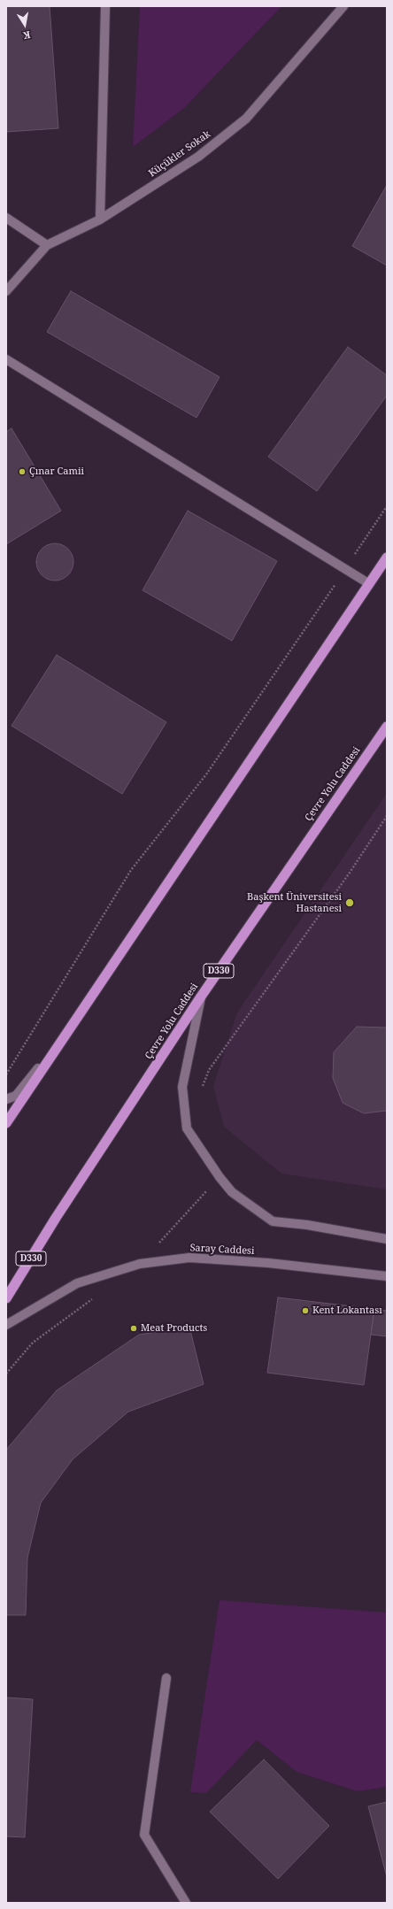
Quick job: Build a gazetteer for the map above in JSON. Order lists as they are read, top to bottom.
{
  "streets": {
    "highway": ["Çevre Yolu Caddesi", "D330"],
    "street": ["Küçükler Sokak", "Saray Caddesi"]
  },
  "places": [
    "Çınar Camii",
    "Başkent Üniversitesi Hastanesi",
    "Kent Lokantası",
    "Meat Products"
  ],
  "north": "bottom"
}
